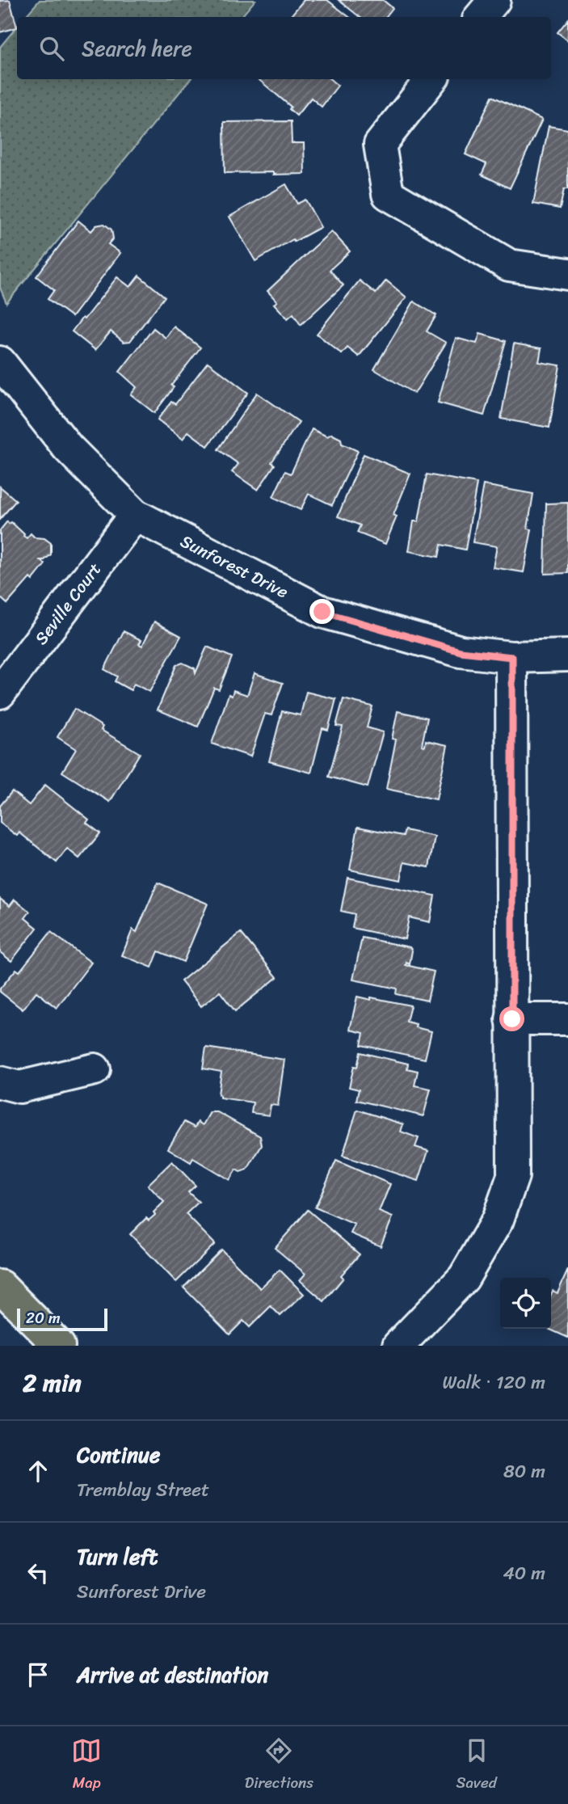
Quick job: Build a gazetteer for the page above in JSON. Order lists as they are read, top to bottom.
{
  "streets": {
    "street": ["Sunforest Drive", "Seville Court"]
  },
  "crossings": [
    ["Sunforest Drive", "Seville Court"]
  ],
  "scale_bar": "20 m",
  "page": {
    "search": "Search here",
    "scale": "20 m",
    "heading": ["2 min", "Walk · 120 m"],
    "list": [
      ["Continue", "Tremblay Street", "80 m"],
      ["Turn left", "Sunforest Drive", "40 m"],
      "Arrive at destination"
    ],
    "nav": ["Map", "Directions", "Saved"]
  }
}
